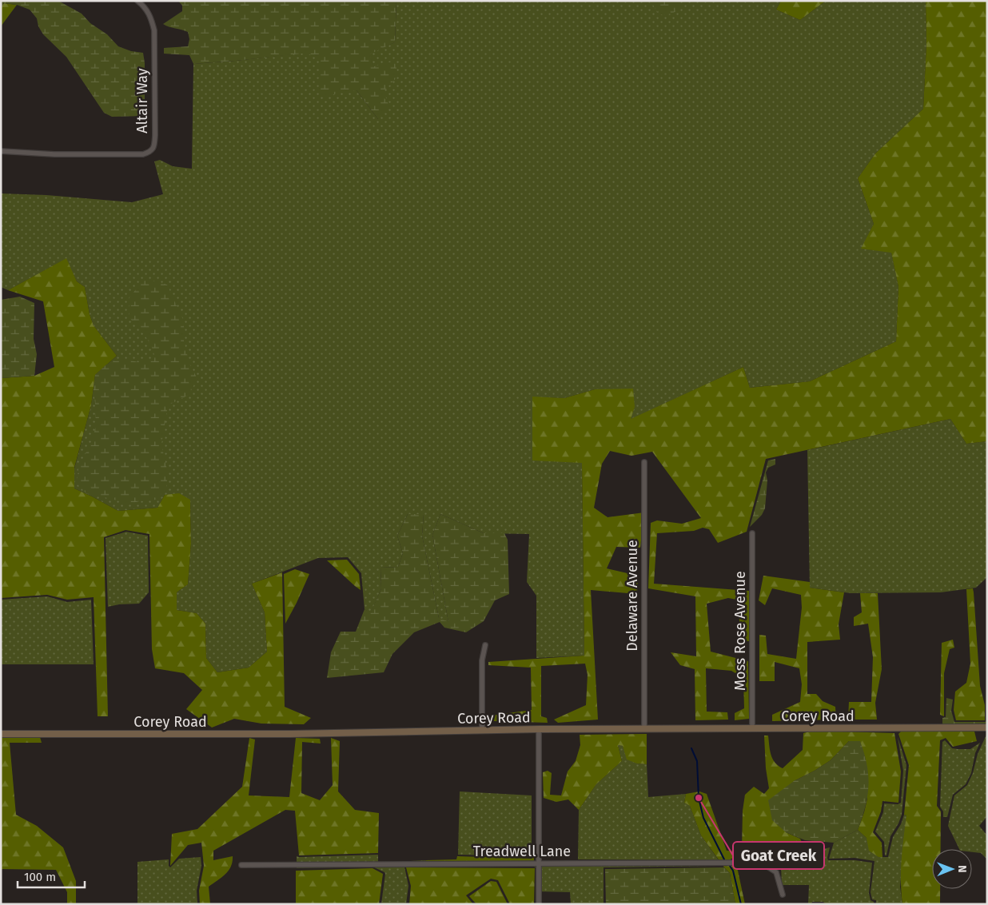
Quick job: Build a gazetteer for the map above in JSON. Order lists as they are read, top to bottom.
{
  "streets": {
    "street": [
      "Altair Way",
      "Delaware Avenue",
      "Moss Rose Avenue",
      "Corey Road",
      "Treadwell Lane"
    ]
  },
  "crossings": [
    ["Delaware Avenue", "Corey Road"],
    ["Moss Rose Avenue", "Corey Road"]
  ],
  "places": ["Goat Creek"],
  "scale_bar": "100 m",
  "north": "right"
}
